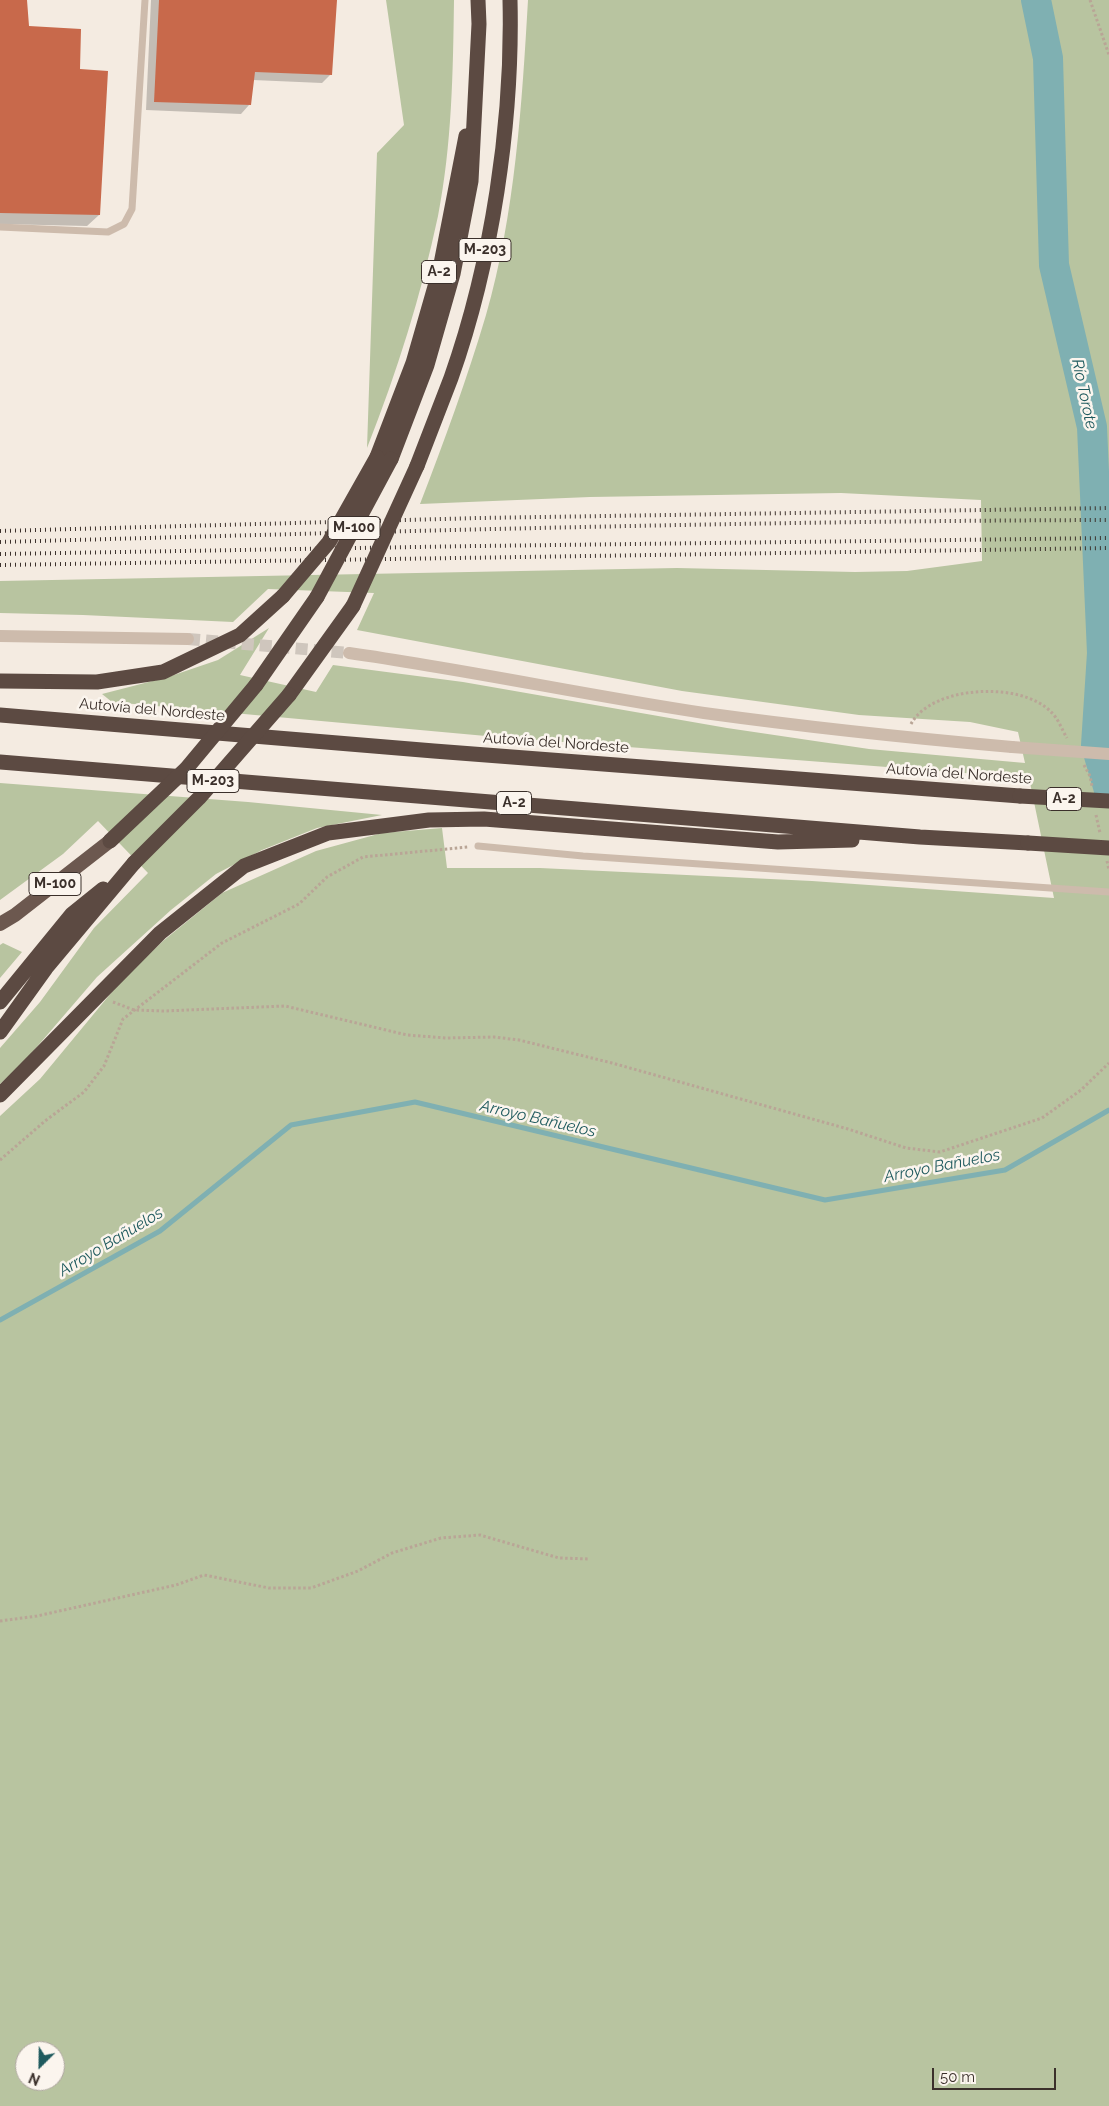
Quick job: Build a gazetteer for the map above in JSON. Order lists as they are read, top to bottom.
{
  "streets": {
    "highway": [
      "M-203",
      "A-2",
      "M-100",
      "Autovía del Nordeste"
    ]
  },
  "crossings": [
    ["M-203", "M-100"]
  ],
  "water": ["Río Torote", "Arroyo Bañuelos"],
  "scale_bar": "50 m",
  "north": "bottom left"
}
